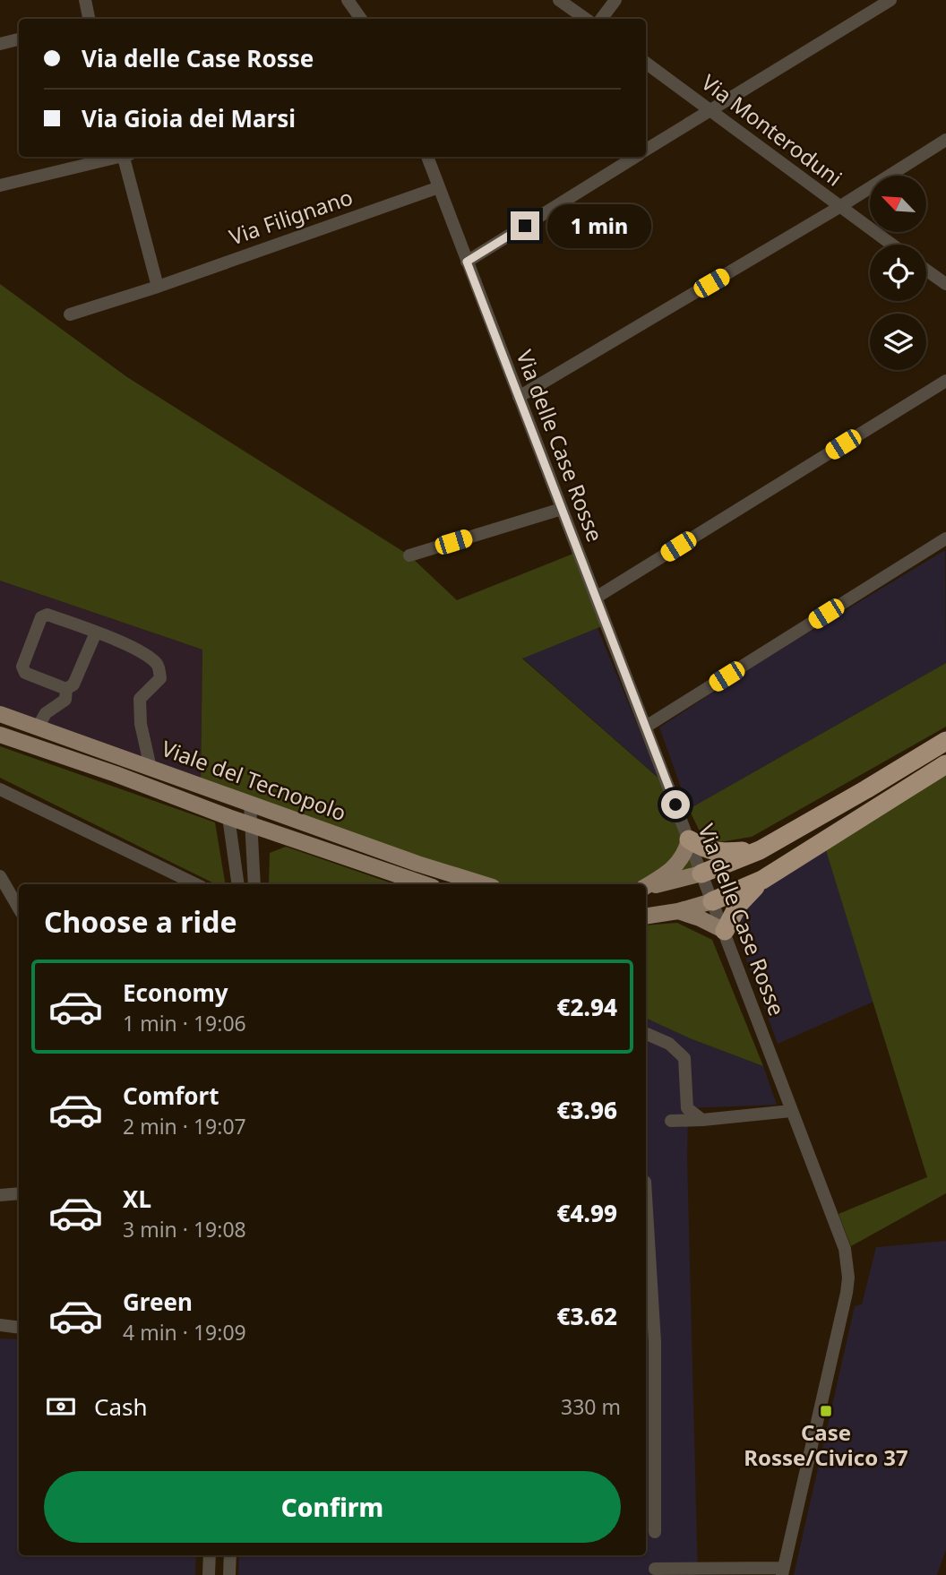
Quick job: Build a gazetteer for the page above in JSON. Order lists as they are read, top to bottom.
{
  "streets": {
    "main road": ["Viale del Tecnopolo"],
    "street": ["Via Monteroduni", "Via Filignano", "Via delle Case Rosse"]
  },
  "crossings": [
    ["Via Filignano", "Via delle Case Rosse"]
  ],
  "places": {
    "transit": ["Case Rosse/Civico 37"]
  },
  "north": "top left",
  "page": {
    "banner": ["Via delle Case Rosse", "Via Gioia dei Marsi"],
    "bubble": "1 min",
    "heading": "Choose a ride",
    "list": [
      {
        "name": "Economy",
        "note": "1 min · 19:06",
        "value": "€2.94"
      },
      {
        "name": "Comfort",
        "note": "2 min · 19:07",
        "value": "€3.96"
      },
      {
        "name": "XL",
        "note": "3 min · 19:08",
        "value": "€4.99"
      },
      {
        "name": "Green",
        "note": "4 min · 19:09",
        "value": "€3.62"
      }
    ],
    "pay": ["Cash", "330 m"],
    "buttons": "Confirm"
  }
}
